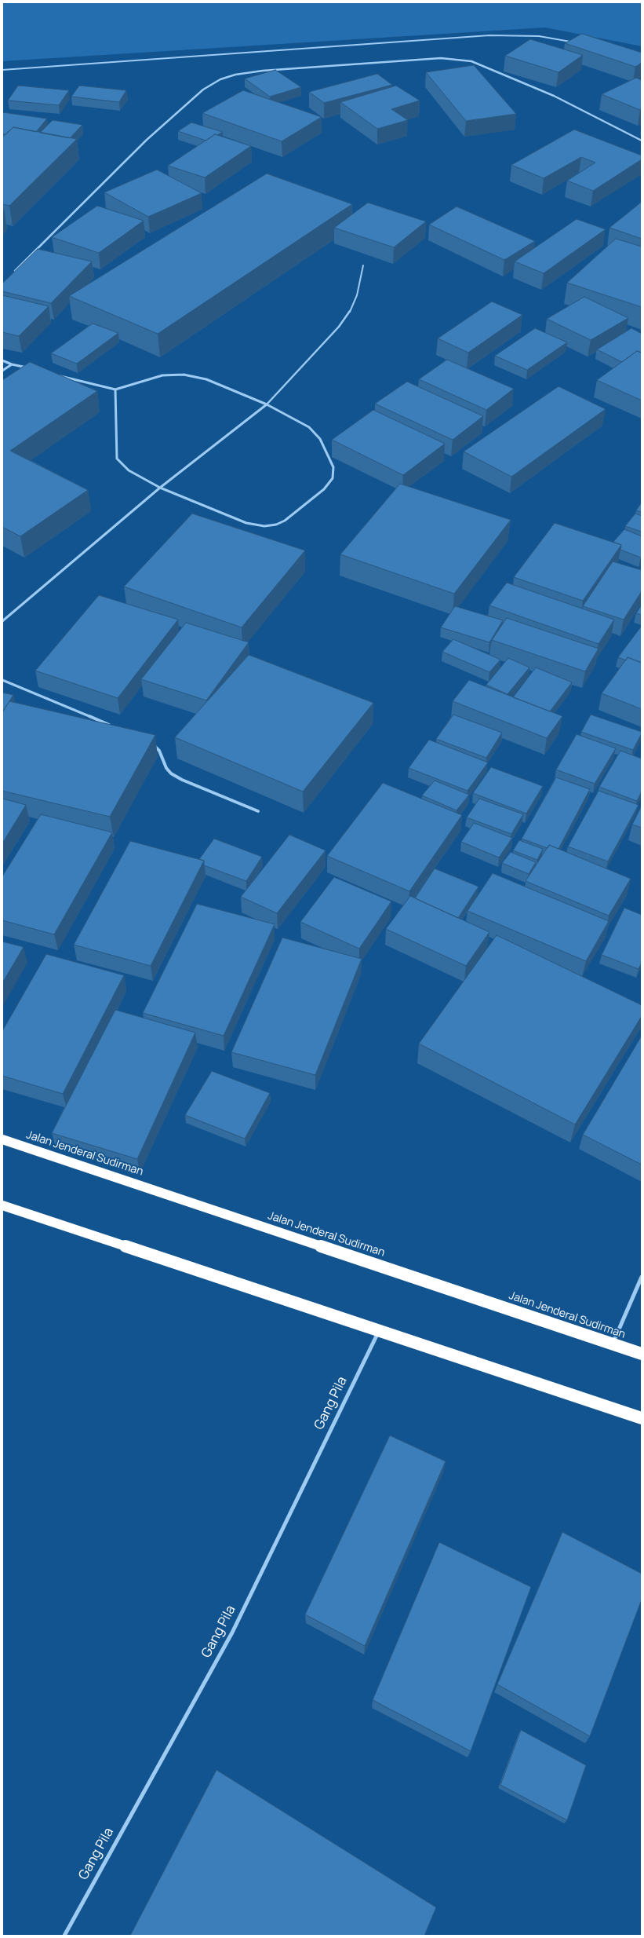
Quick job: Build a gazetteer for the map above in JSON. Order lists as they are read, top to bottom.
{
  "streets": {
    "highway": ["Jalan Jenderal Sudirman"],
    "street": ["Gang Pila"]
  }
}
